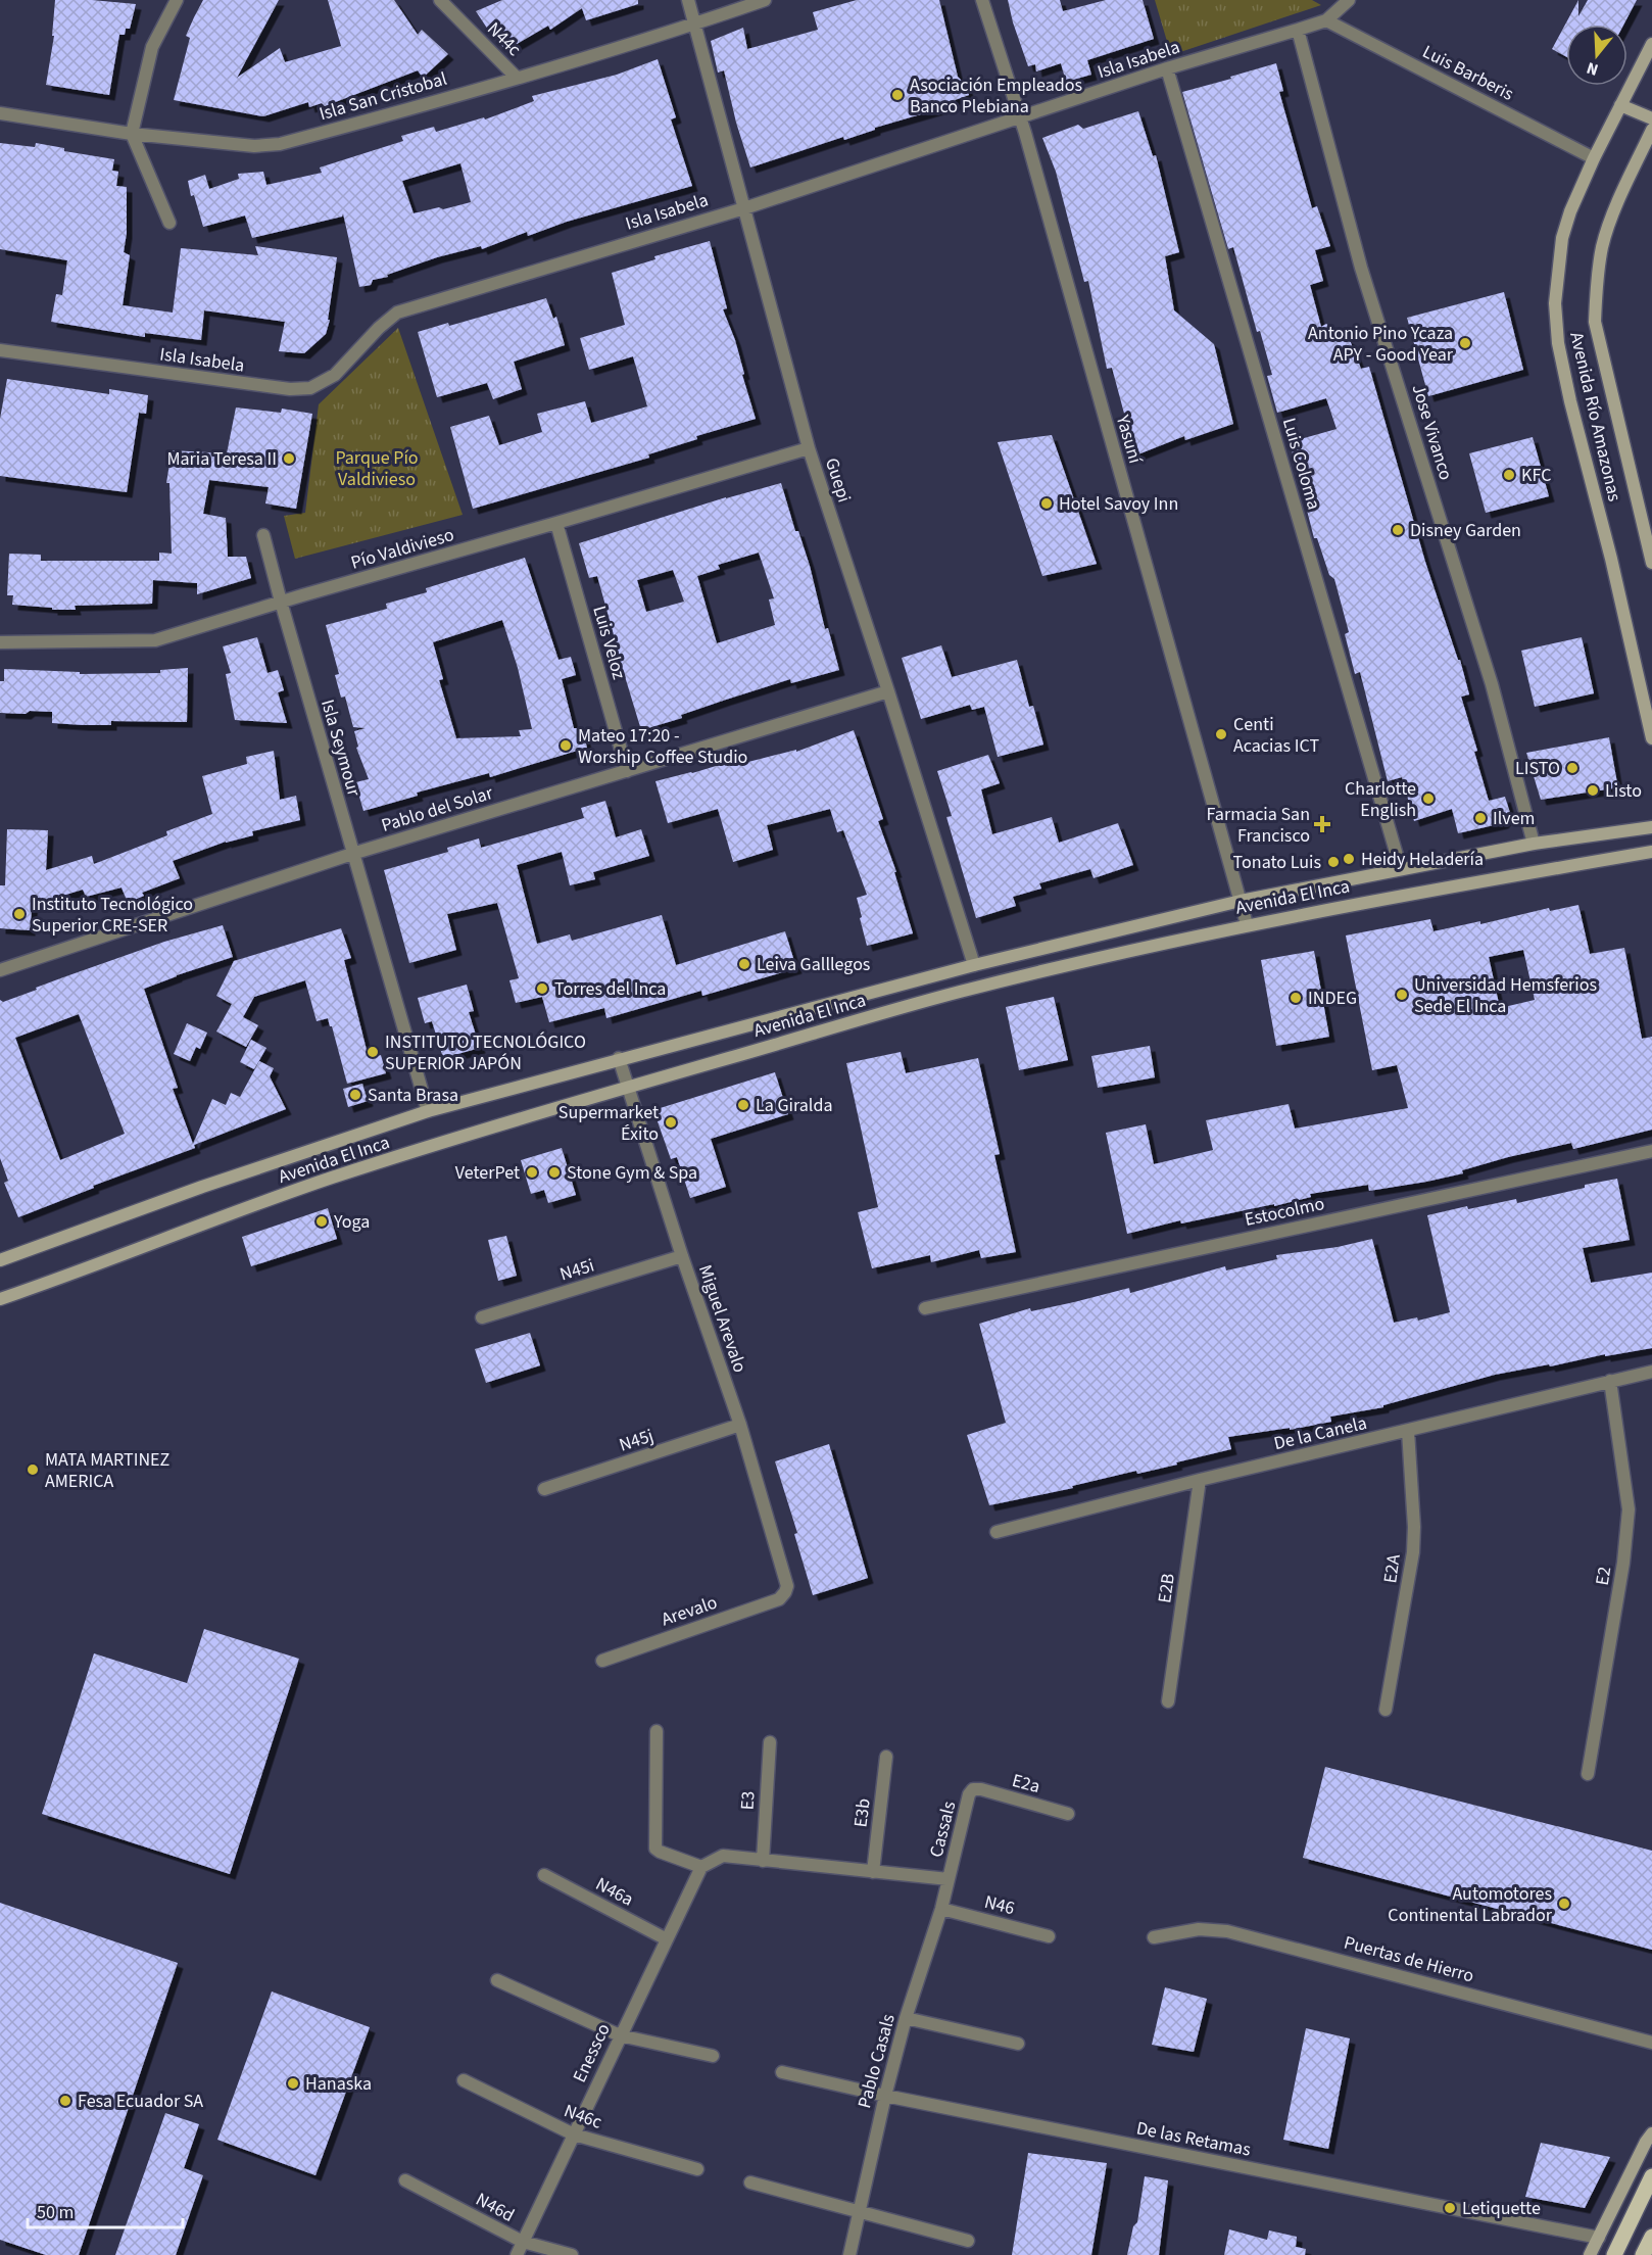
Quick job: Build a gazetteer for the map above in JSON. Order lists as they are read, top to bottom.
{
  "streets": {
    "main road": ["Avenida Río Amazonas", "Avenida El Inca"],
    "street": [
      "N44c",
      "Isla Isabela",
      "Luis Barberis",
      "Isla San Cristobal",
      "Jose Vivanco",
      "Yasuní",
      "Luis Coloma",
      "Guepi",
      "Pío Valdivieso",
      "Luis Veloz",
      "Isla Seymour",
      "Pablo del Solar",
      "Estocolmo",
      "N45i",
      "Miguel Arevalo",
      "De la Canela",
      "N45j",
      "E2A",
      "E2",
      "E2B",
      "Arevalo",
      "E2a",
      "E3",
      "E3b",
      "Cassals",
      "N46a",
      "N46",
      "Puertas de Hierro",
      "Enessco",
      "Pablo Casals",
      "N46c",
      "De las Retamas",
      "N46d"
    ]
  },
  "crossings": [
    ["N44c", "Isla San Cristobal"],
    ["Isla Isabela", "Luis Barberis"],
    ["Isla Isabela", "Jose Vivanco"],
    ["Isla Isabela", "Yasuní"],
    ["Isla Isabela", "Luis Coloma"],
    ["Isla Isabela", "Guepi"],
    ["Luis Barberis", "Avenida Río Amazonas"],
    ["Isla San Cristobal", "Guepi"],
    ["Jose Vivanco", "Avenida El Inca"],
    ["Yasuní", "Avenida El Inca"],
    ["Luis Coloma", "Avenida El Inca"],
    ["Guepi", "Pío Valdivieso"],
    ["Guepi", "Pablo del Solar"],
    ["Guepi", "Avenida El Inca"],
    ["Pío Valdivieso", "Luis Veloz"],
    ["Pío Valdivieso", "Isla Seymour"],
    ["Luis Veloz", "Pablo del Solar"],
    ["Isla Seymour", "Pablo del Solar"],
    ["Isla Seymour", "Avenida El Inca"],
    ["Avenida El Inca", "Miguel Arevalo"],
    ["N45i", "Miguel Arevalo"],
    ["Miguel Arevalo", "N45j"],
    ["Miguel Arevalo", "Arevalo"],
    ["De la Canela", "E2A"],
    ["De la Canela", "E2"],
    ["De la Canela", "E2B"],
    ["E2a", "Cassals"],
    ["Cassals", "Pablo Casals"],
    ["N46a", "Enessco"],
    ["N46", "Pablo Casals"],
    ["Enessco", "N46c"],
    ["Enessco", "N46d"],
    ["Pablo Casals", "De las Retamas"]
  ],
  "parks": ["Parque Pío Valdivieso"],
  "places": {
    "other": [
      "Asociación Empleados Banco Plebiana",
      "Antonio Pino Ycaza APY - Good Year",
      "Maria Teresa II",
      "KFC",
      "Hotel Savoy Inn",
      "Disney Garden",
      "Centi Acacias ICT",
      "Mateo 17:20 - Worship Coffee Studio",
      "LISTO",
      "Listo",
      "Charlotte English",
      "Ilvem",
      "Heidy Heladería",
      "Tonato Luis",
      "Instituto Tecnológico Superior CRE-SER",
      "Leiva Galllegos",
      "Torres del Inca",
      "Universidad Hemsferios Sede El Inca",
      "INDEG",
      "INSTITUTO TECNOLÓGICO SUPERIOR JAPÓN",
      "Santa Brasa",
      "La Giralda",
      "Supermarket Éxito",
      "VeterPet",
      "Stone Gym & Spa",
      "Yoga",
      "MATA MARTINEZ AMERICA",
      "Automotores Continental Labrador",
      "Hanaska",
      "Fesa Ecuador SA",
      "Letiquette"
    ],
    "health": ["Farmacia San Francisco"]
  },
  "scale_bar": "50 m",
  "north": "bottom"
}
